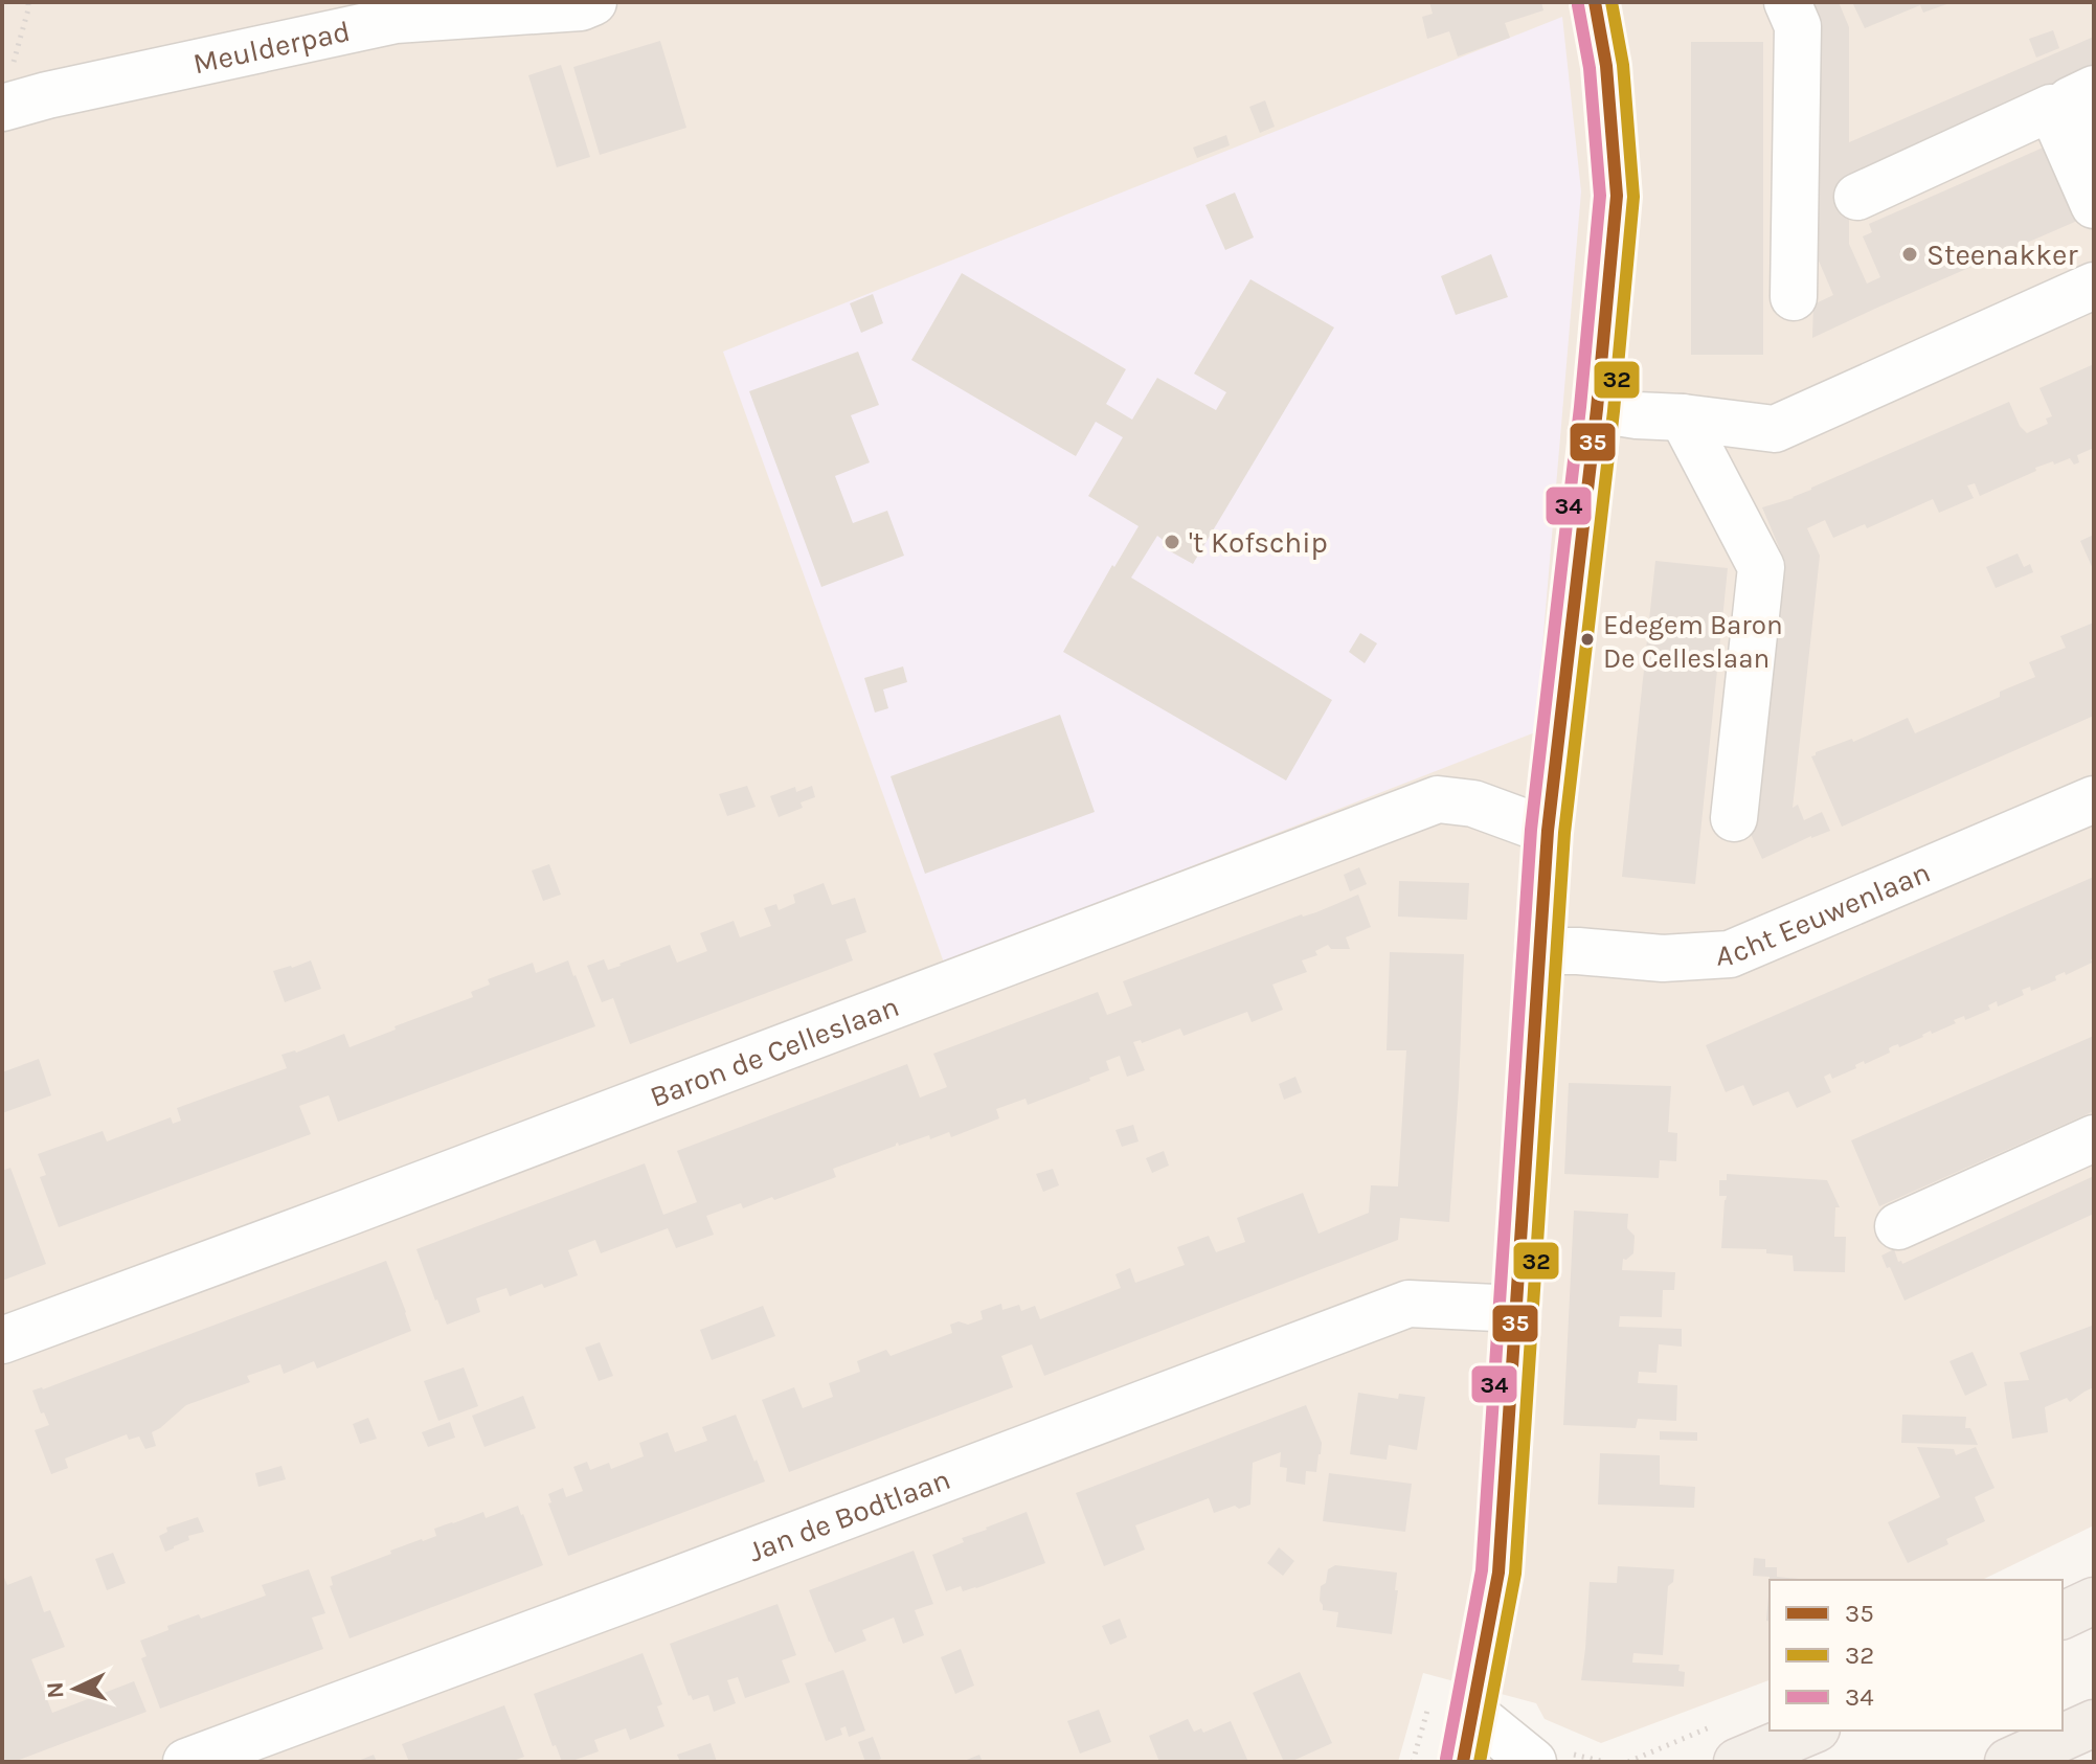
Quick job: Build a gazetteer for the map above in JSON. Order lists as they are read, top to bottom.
{
  "streets": {
    "street": [
      "Meulderpad",
      "Acht Eeuwenlaan",
      "Baron de Celleslaan",
      "Jan de Bodtlaan"
    ]
  },
  "places": ["Steenakker", "'t Kofschip", "Edegem Baron De Celleslaan"],
  "lines": ["transit line 35", "transit line 32", "transit line 34"],
  "legend": ["35", "32", "34"],
  "north": "left"
}
